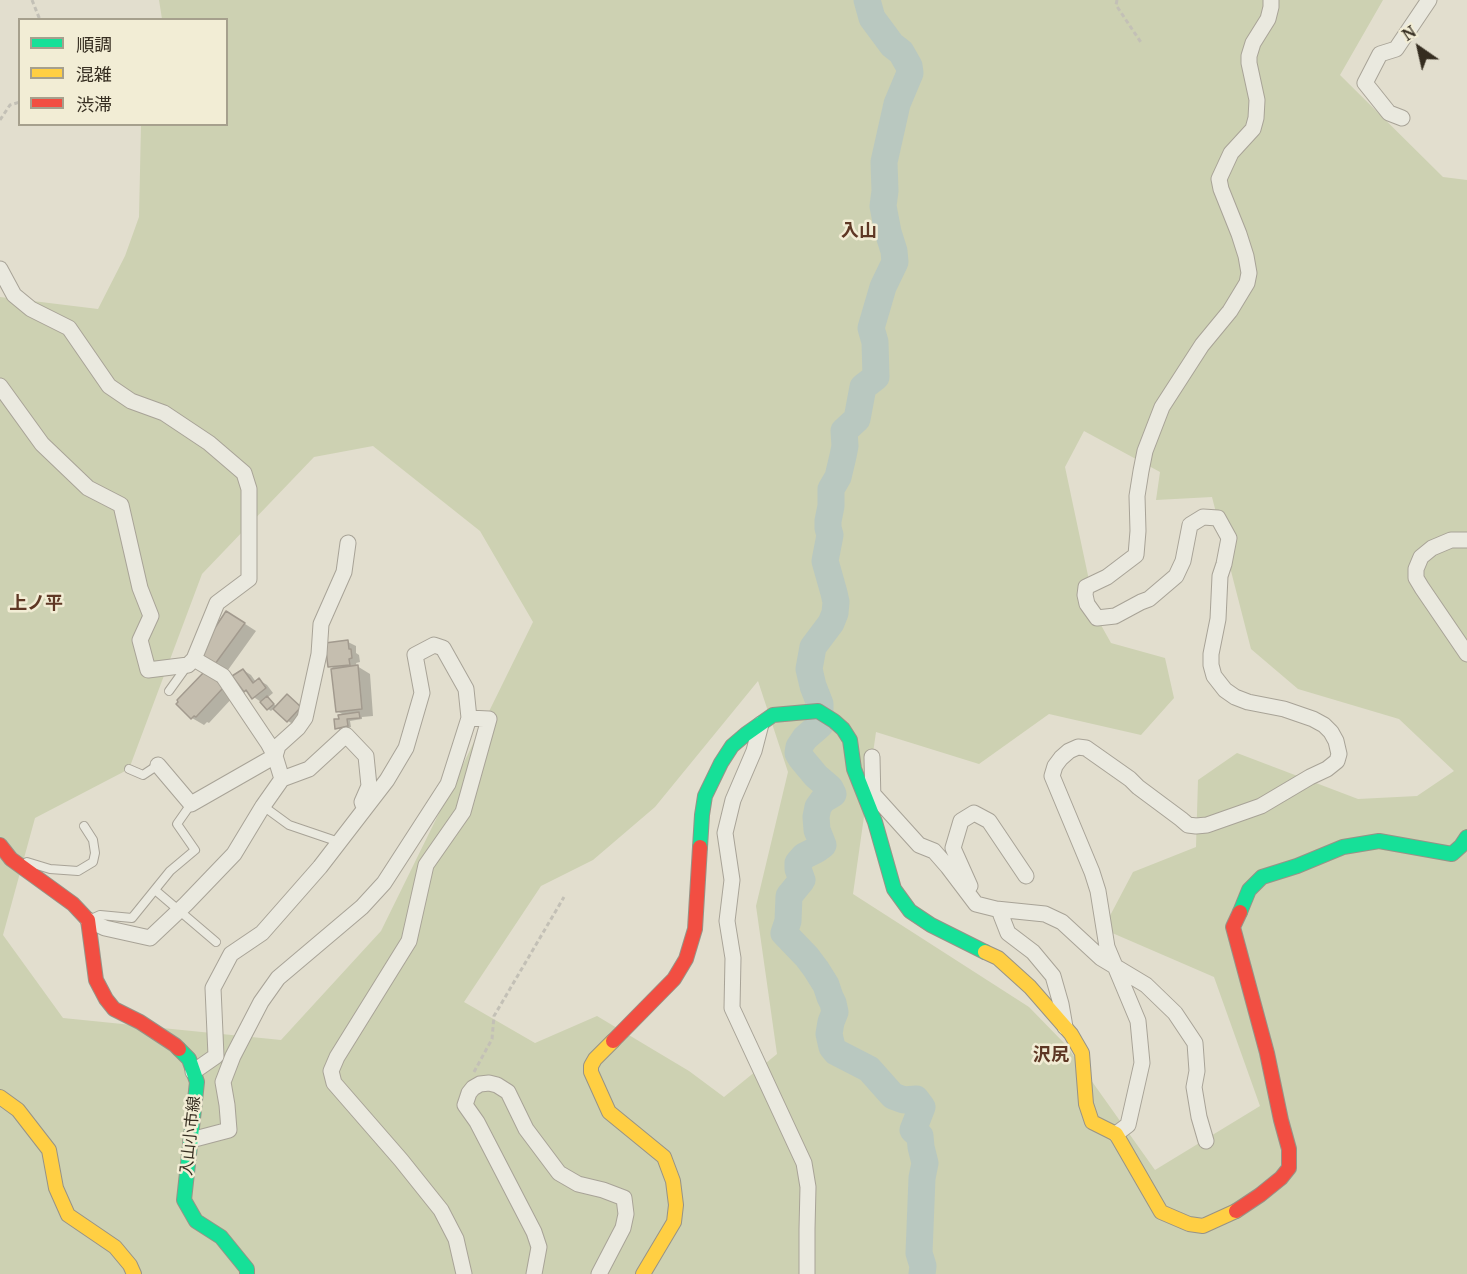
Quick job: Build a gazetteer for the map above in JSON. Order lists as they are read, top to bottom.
{
  "streets": {
    "street": ["入山小市線"]
  },
  "districts": ["入山", "上ノ平", "沢尻"],
  "legend": ["順調", "混雑", "渋滞"],
  "north": "top left"
}
